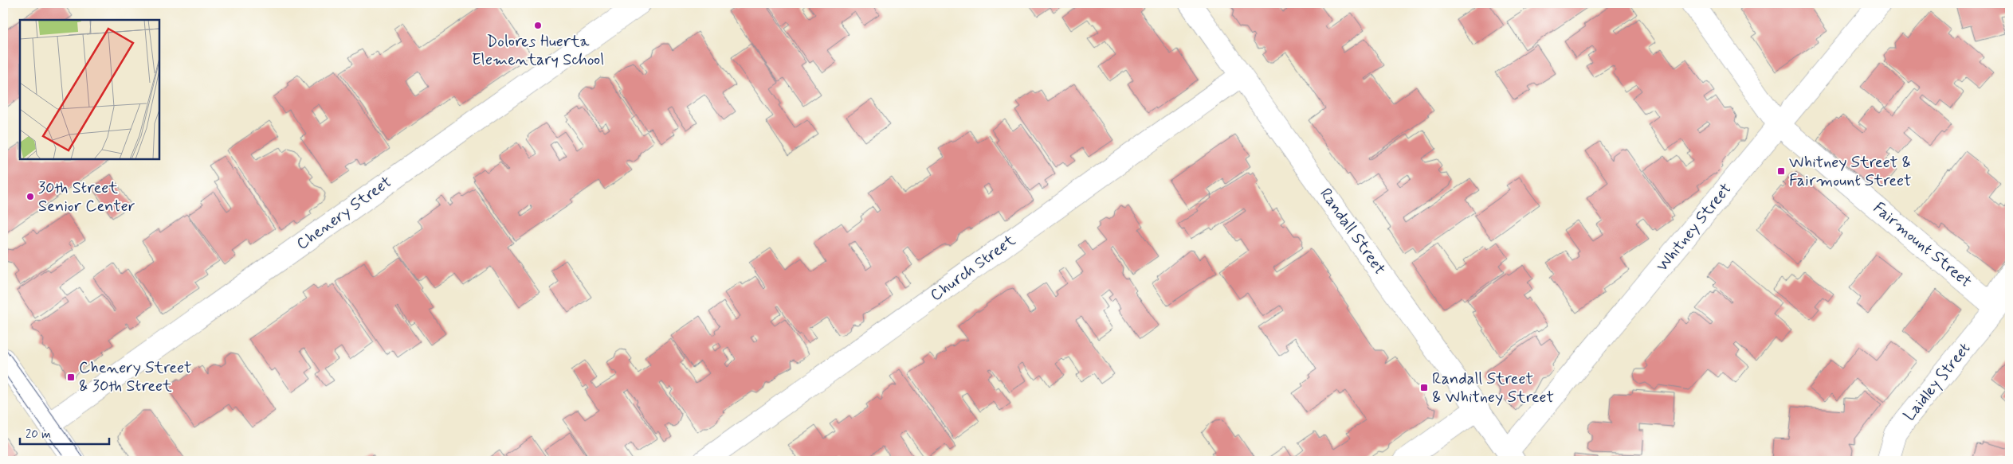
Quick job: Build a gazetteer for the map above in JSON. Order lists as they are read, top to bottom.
{
  "streets": {
    "street": [
      "Chenery Street",
      "Whitney Street",
      "Randall Street",
      "Fairmount Street",
      "Church Street",
      "Laidley Street"
    ]
  },
  "crossings": [
    ["Whitney Street", "Randall Street"],
    ["Whitney Street", "Fairmount Street"],
    ["Randall Street", "Church Street"],
    ["Fairmount Street", "Laidley Street"]
  ],
  "places": {
    "other": ["Dolores Huerta Elementary School", "30th Street Senior Center"],
    "transit": ["Whitney Street & Fairmount Street", "Chenery Street & 30th Street", "Randall Street & Whitney Street"]
  },
  "scale_bar": "20 m"
}
